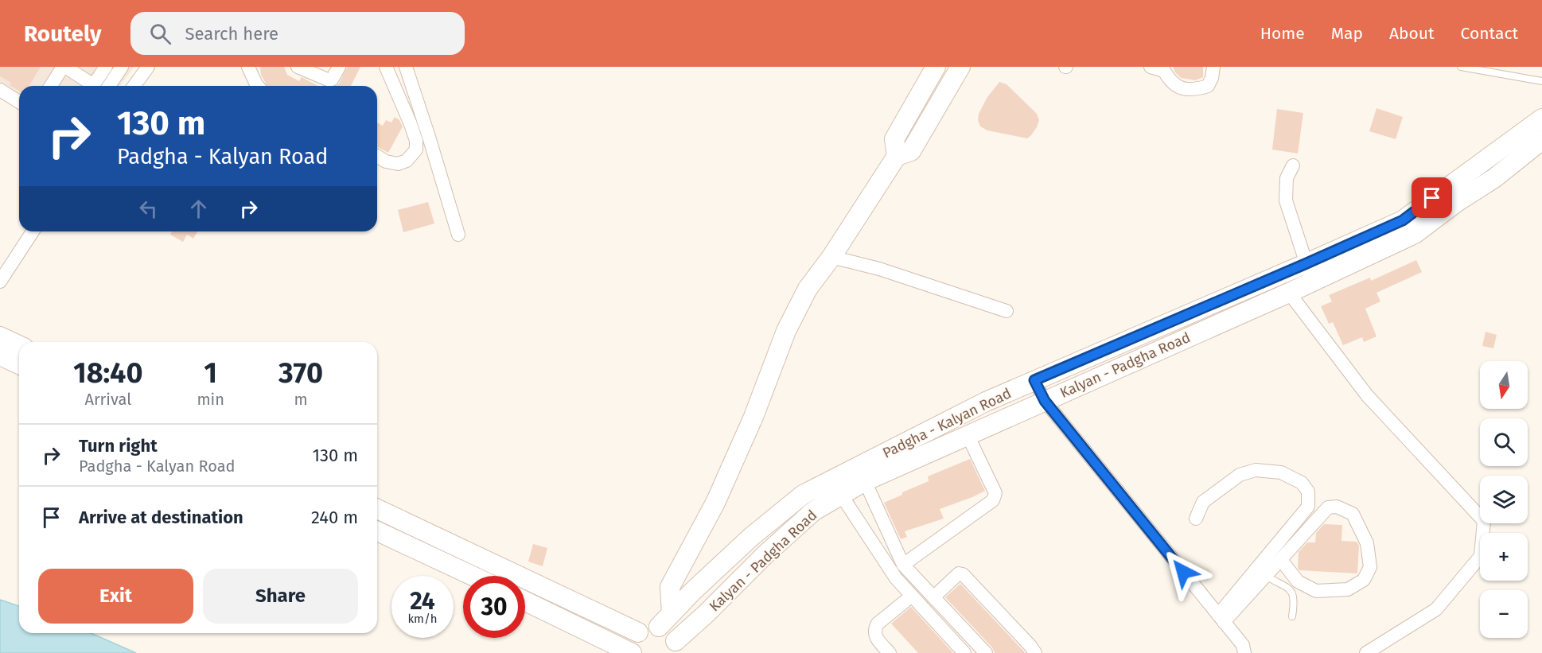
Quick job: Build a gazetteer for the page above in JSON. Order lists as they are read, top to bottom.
{
  "streets": {
    "main road": ["Kalyan - Padgha Road", "Padgha - Kalyan Road"]
  },
  "crossings": [
    ["Kalyan - Padgha Road", "Padgha - Kalyan Road"]
  ],
  "north": "bottom",
  "page": {
    "header": "Routely",
    "search": "Search here",
    "nav": [
      "Home",
      "Map",
      "About",
      "Contact"
    ],
    "turn": ["130 m", "Padgha - Kalyan Road"],
    "eta": [
      "18:40",
      "Arrival",
      "1",
      "min",
      "370",
      "m"
    ],
    "map_buttons": ["+", "−"],
    "list": [
      {
        "name": "Turn right",
        "note": "Padgha - Kalyan Road",
        "value": "130 m"
      },
      {
        "name": "Arrive at destination",
        "value": "240 m"
      }
    ],
    "buttons": ["Exit", "Share"],
    "speed": "24 km/h",
    "limit": "30"
  }
}
